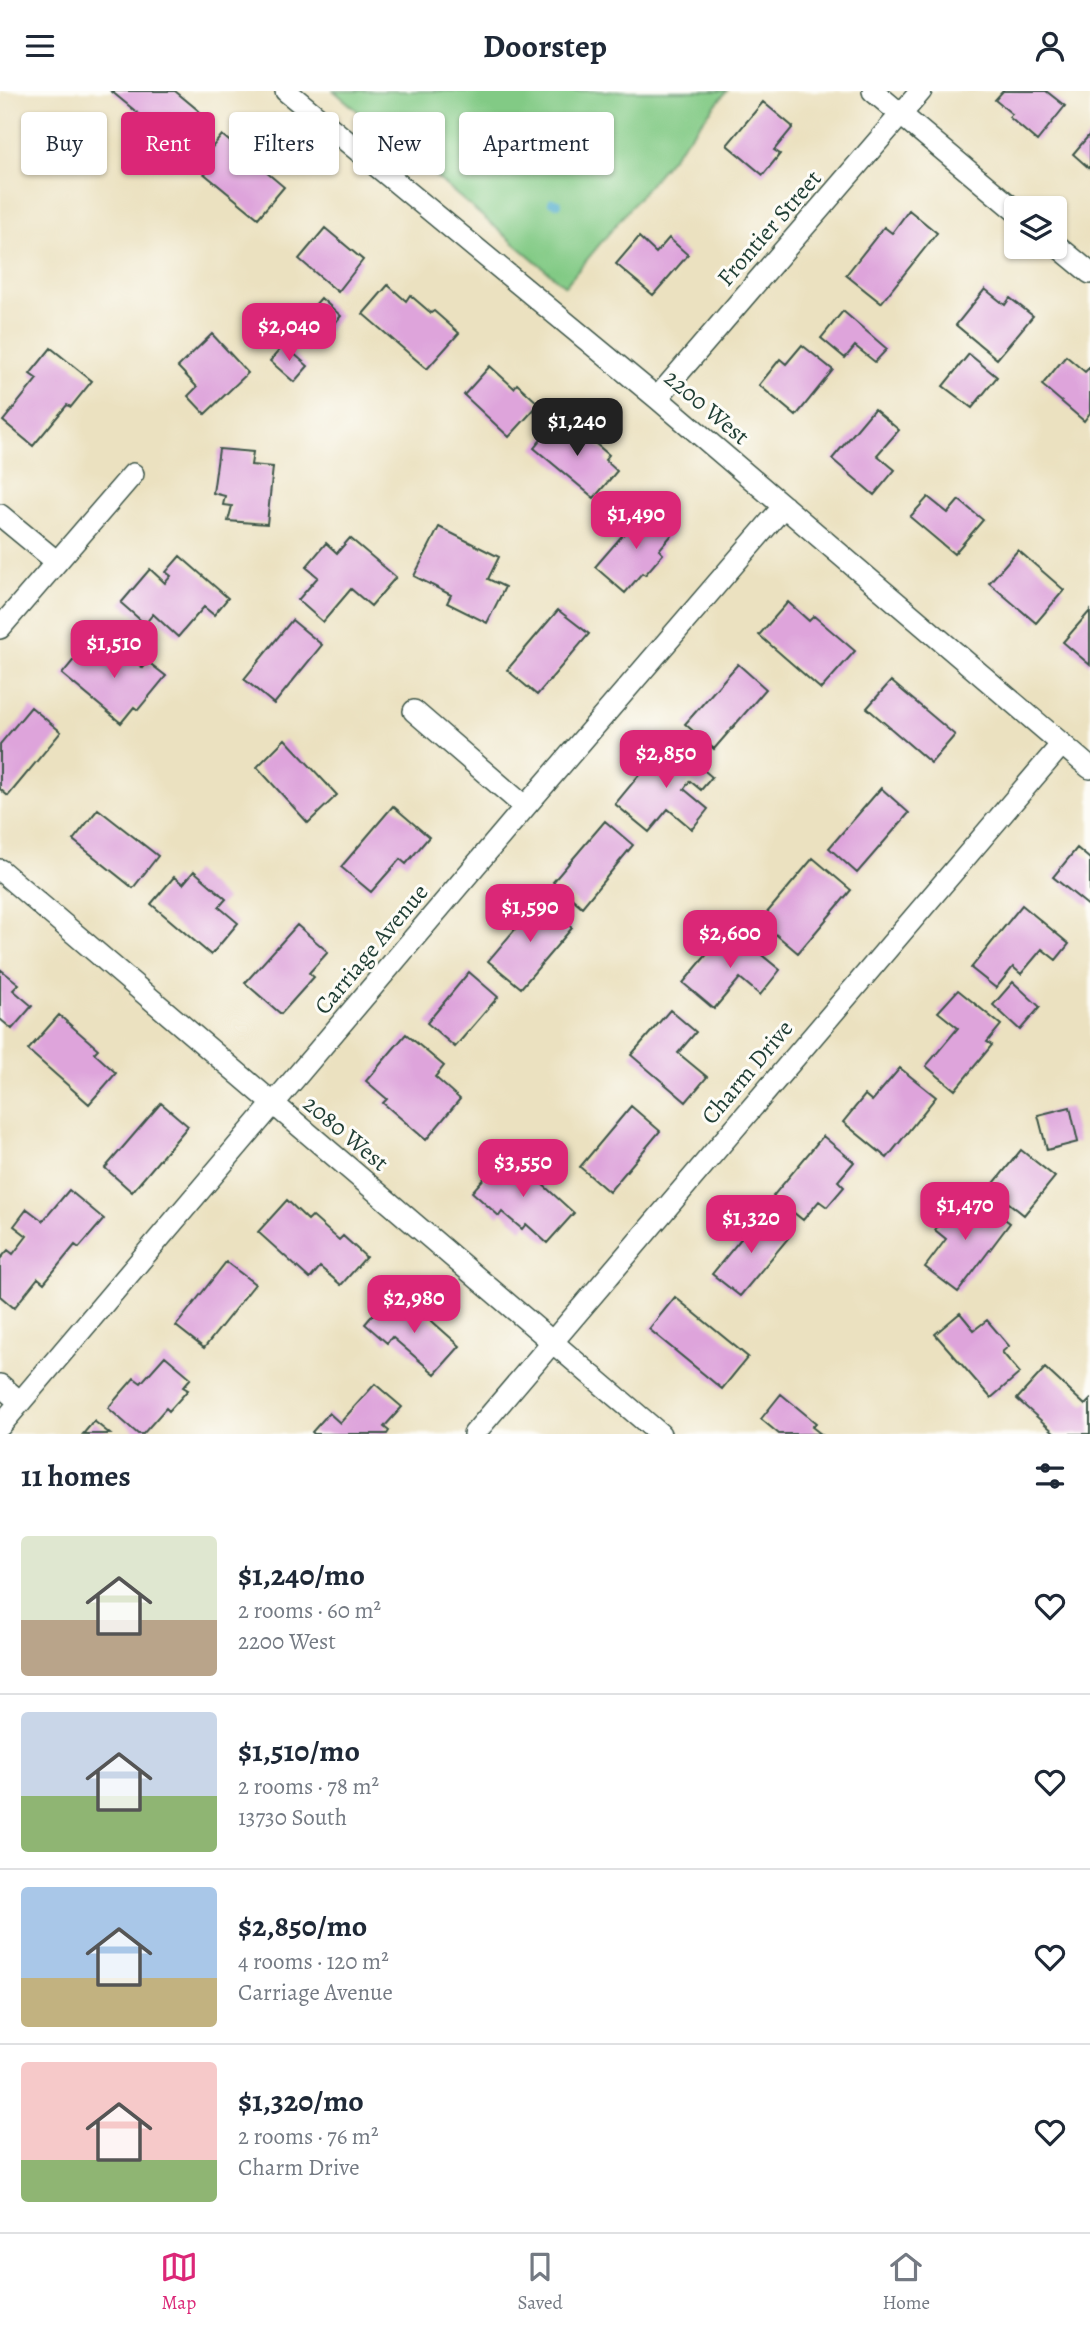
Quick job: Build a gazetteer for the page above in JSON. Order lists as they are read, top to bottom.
{
  "streets": {
    "street": [
      "Frontier Street",
      "2200 West",
      "Carriage Avenue",
      "Charm Drive",
      "2080 West"
    ]
  },
  "crossings": [
    ["Frontier Street", "2200 West"],
    ["2200 West", "Carriage Avenue"],
    ["2200 West", "Charm Drive"],
    ["Carriage Avenue", "2080 West"],
    ["Charm Drive", "2080 West"]
  ],
  "page": {
    "header": "Doorstep",
    "chip": [
      "Buy",
      "Rent",
      "Filters",
      "New",
      "Apartment"
    ],
    "price": [
      "$2,040",
      "$1,240",
      "$1,490",
      "$1,510",
      "$2,850",
      "$1,590",
      "$2,600",
      "$3,550",
      "$1,470",
      "$1,320",
      "$2,980"
    ],
    "heading": "11 homes",
    "list": [
      {
        "name": "$1,240/mo",
        "note": "2 rooms · 60 m² · 2200 West"
      },
      {
        "name": "$1,510/mo",
        "note": "2 rooms · 78 m² · 13730 South"
      },
      {
        "name": "$2,850/mo",
        "note": "4 rooms · 120 m² · Carriage Avenue"
      },
      {
        "name": "$1,320/mo",
        "note": "2 rooms · 76 m² · Charm Drive"
      }
    ],
    "tabs": ["Map", "Saved", "Home"]
  }
}
